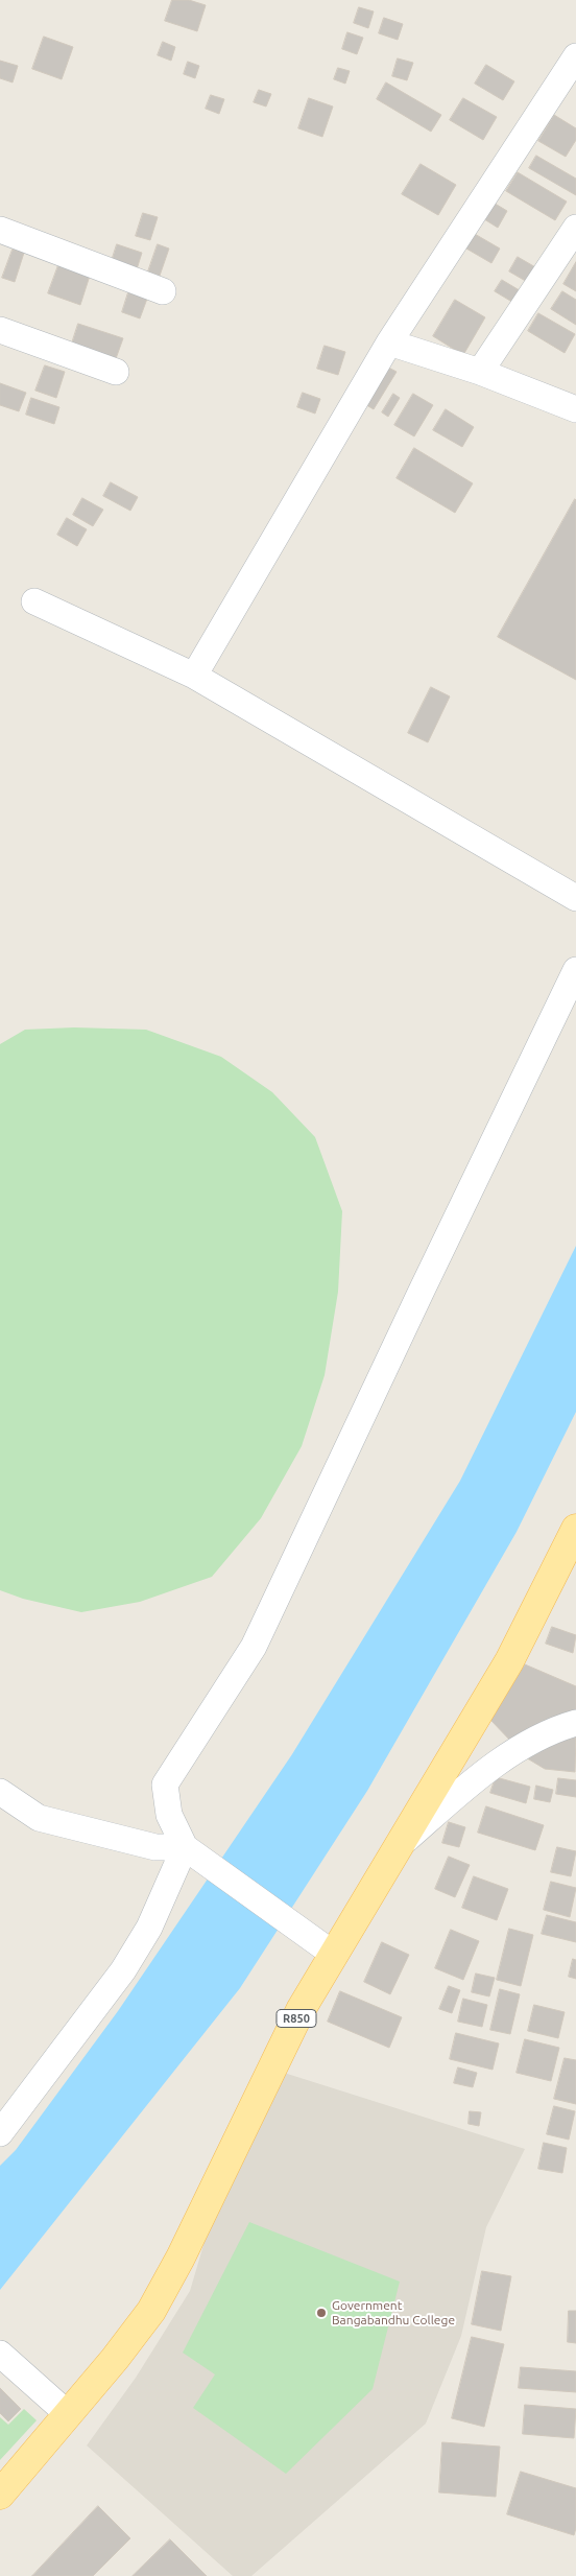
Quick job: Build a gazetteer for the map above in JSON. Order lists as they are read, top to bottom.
{
  "streets": {
    "main road": ["R850"]
  },
  "places": ["Government Bangabandhu College"]
}
